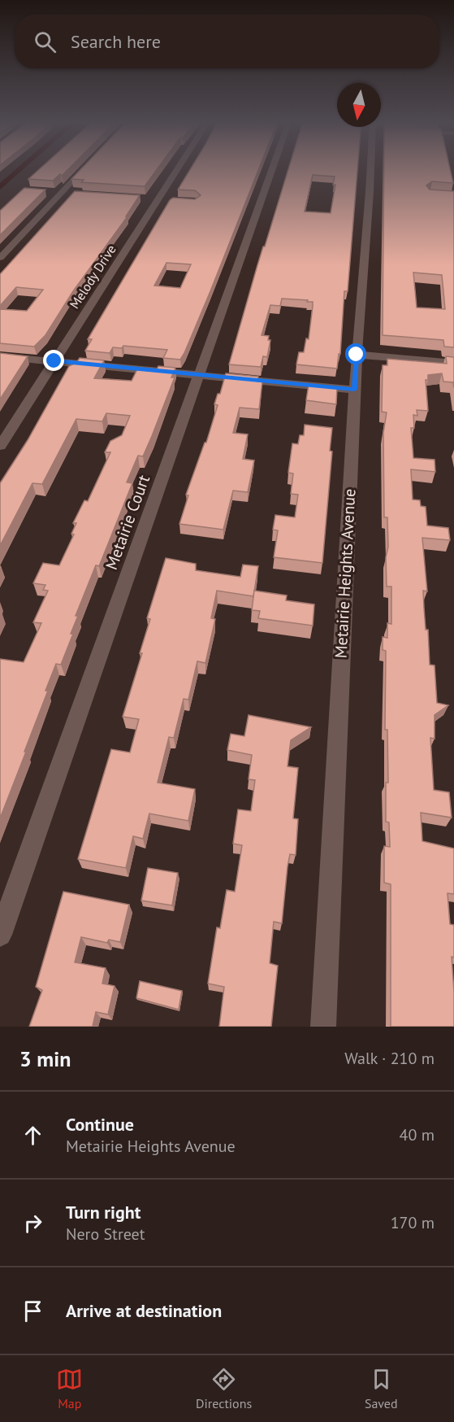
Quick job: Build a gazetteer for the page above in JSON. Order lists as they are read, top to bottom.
{
  "streets": {
    "street": ["Melody Drive", "Metairie Court", "Metairie Heights Avenue"]
  },
  "north": "bottom",
  "page": {
    "search": "Search here",
    "heading": ["3 min", "Walk · 210 m"],
    "list": [
      ["Continue", "Metairie Heights Avenue", "40 m"],
      ["Turn right", "Nero Street", "170 m"],
      "Arrive at destination"
    ],
    "nav": ["Map", "Directions", "Saved"]
  }
}
